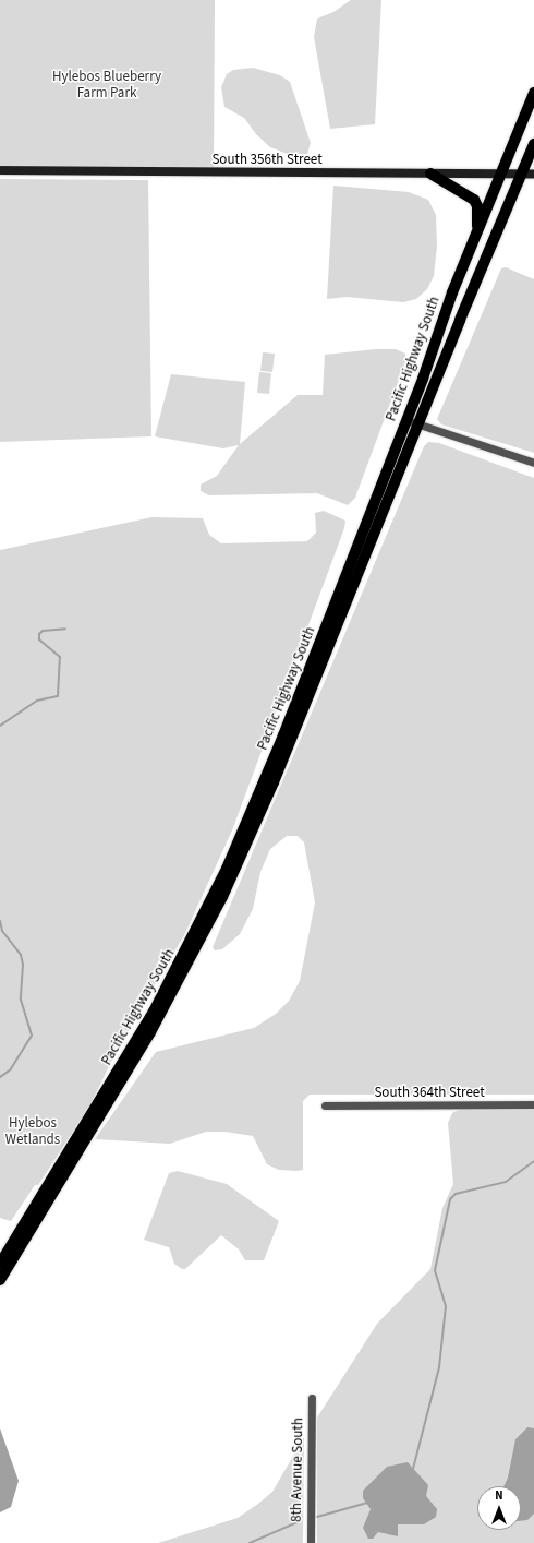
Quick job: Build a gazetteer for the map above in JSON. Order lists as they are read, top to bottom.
{
  "streets": {
    "main road": ["South 356th Street", "Pacific Highway South"],
    "street": ["South 364th Street", "8th Avenue South"]
  },
  "crossings": [
    ["South 356th Street", "Pacific Highway South"]
  ],
  "parks": ["Hylebos Blueberry Farm Park", "Hylebos Wetlands"],
  "north": "top"
}
